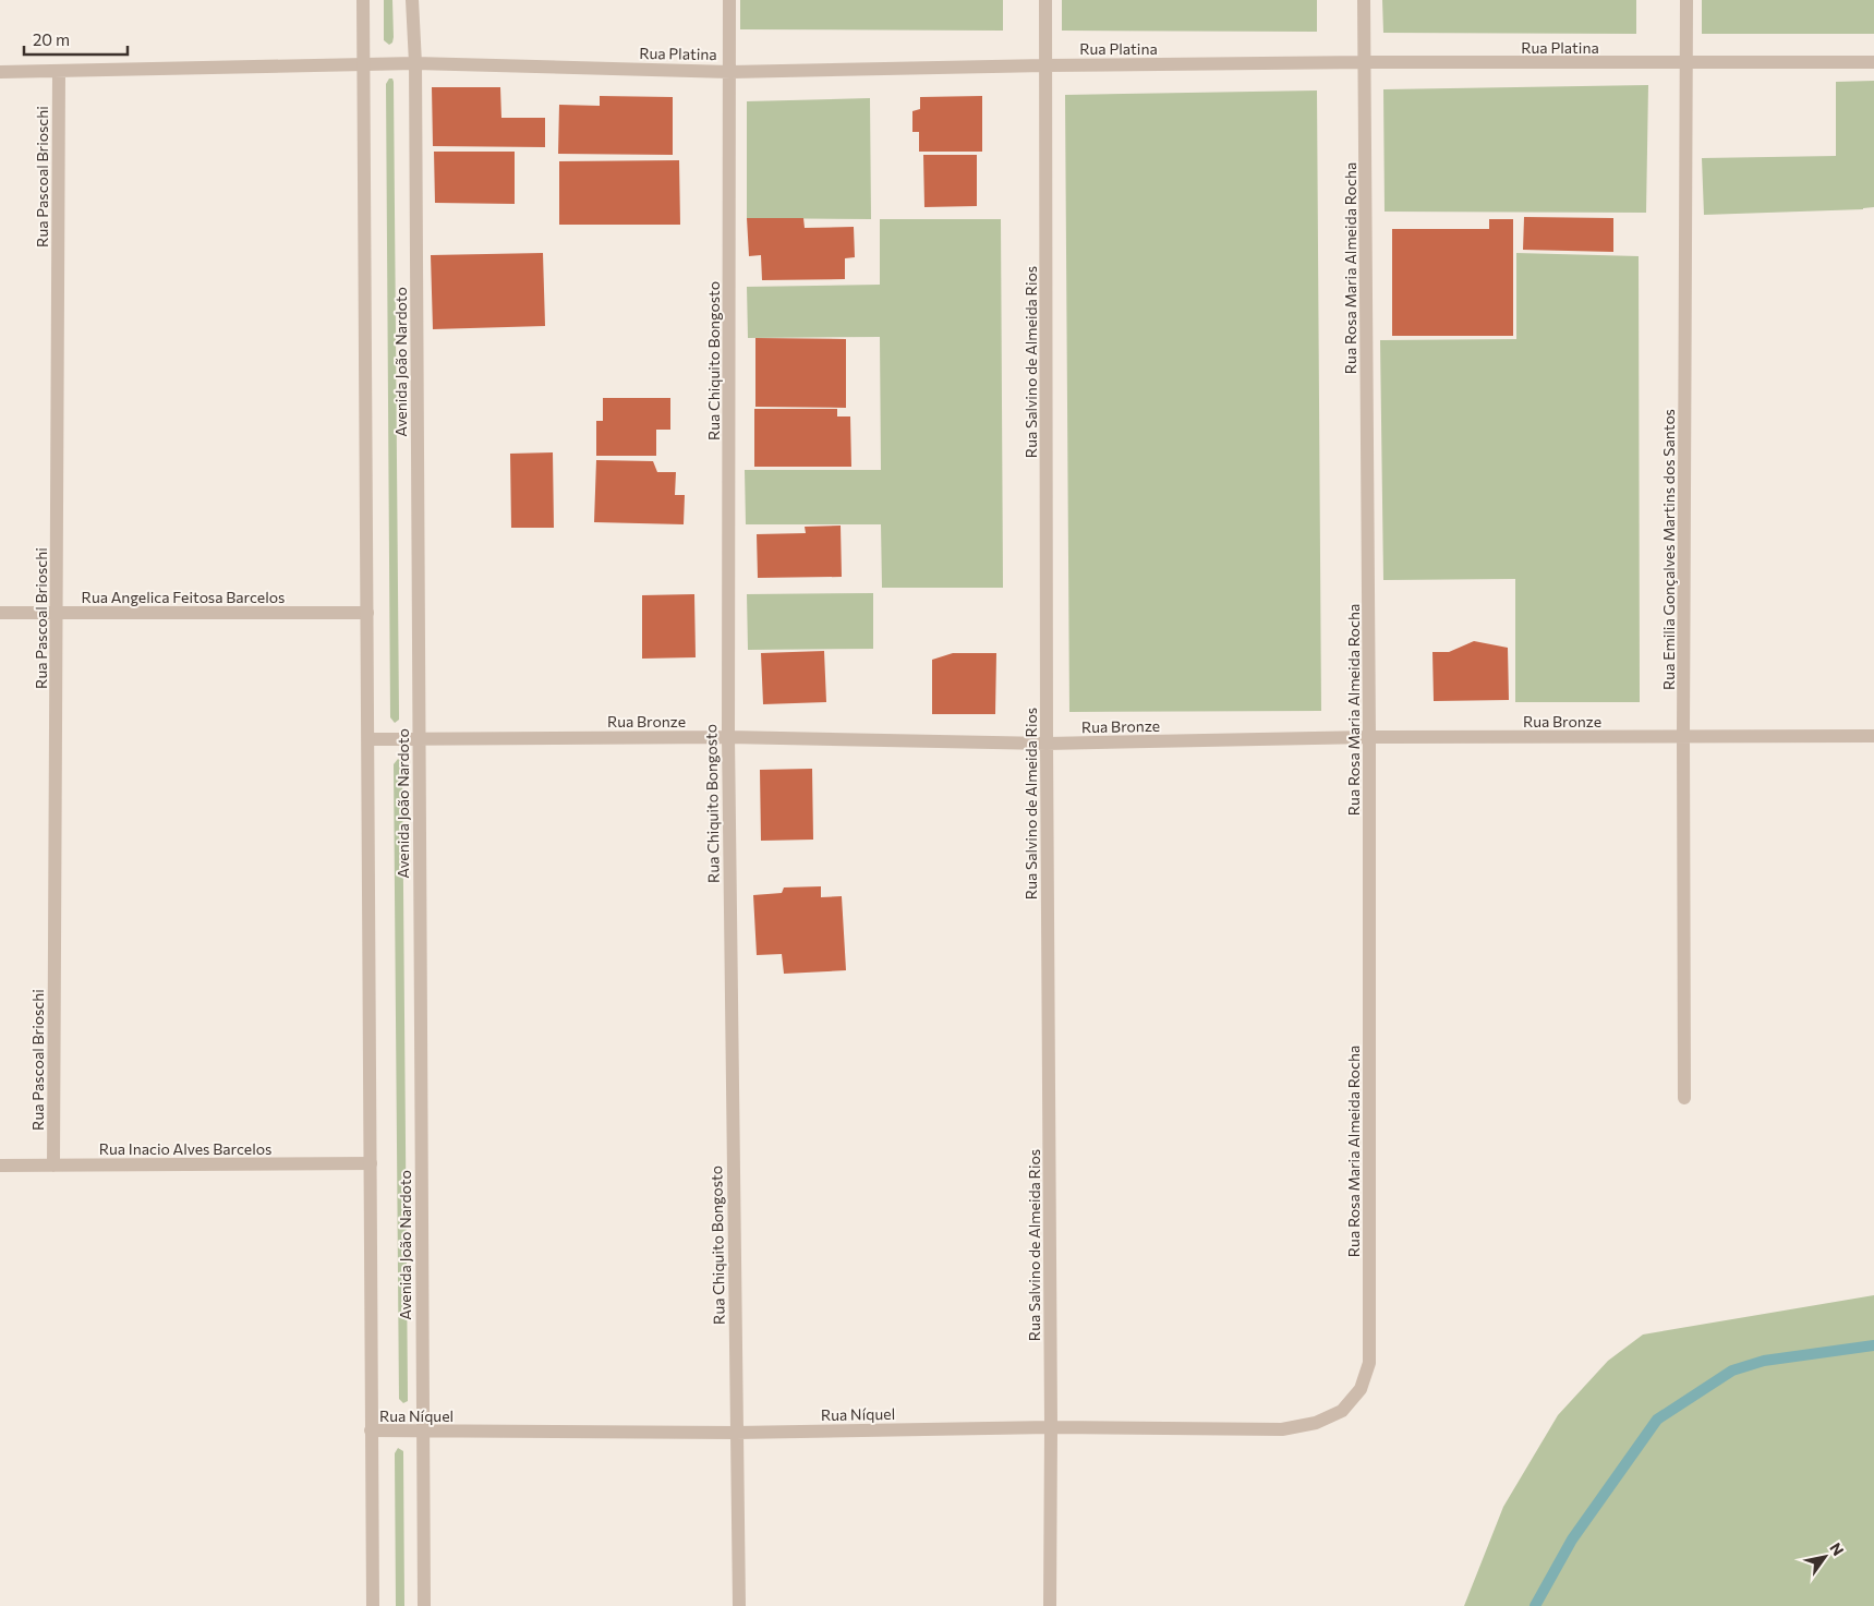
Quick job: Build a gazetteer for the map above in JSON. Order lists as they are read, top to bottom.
{
  "streets": {
    "street": [
      "Rua Platina",
      "Rua Pascoal Brioschi",
      "Rua Rosa Maria Almeida Rocha",
      "Rua Chiquito Bongosto",
      "Avenida João Nardoto",
      "Rua Salvino de Almeida Rios",
      "Rua Emilia Gonçalves Martins dos Santos",
      "Rua Angelica Feitosa Barcelos",
      "Rua Bronze",
      "Rua Inacio Alves Barcelos",
      "Rua Níquel"
    ]
  },
  "crossings": [
    ["Rua Platina", "Rua Pascoal Brioschi"],
    ["Rua Platina", "Rua Rosa Maria Almeida Rocha"],
    ["Rua Platina", "Rua Chiquito Bongosto"],
    ["Rua Platina", "Avenida João Nardoto"],
    ["Rua Platina", "Rua Salvino de Almeida Rios"],
    ["Rua Platina", "Rua Emilia Gonçalves Martins dos Santos"],
    ["Rua Pascoal Brioschi", "Rua Angelica Feitosa Barcelos"],
    ["Rua Pascoal Brioschi", "Rua Inacio Alves Barcelos"],
    ["Rua Rosa Maria Almeida Rocha", "Rua Bronze"],
    ["Rua Rosa Maria Almeida Rocha", "Rua Níquel"],
    ["Rua Chiquito Bongosto", "Rua Bronze"],
    ["Rua Chiquito Bongosto", "Rua Níquel"],
    ["Avenida João Nardoto", "Rua Bronze"],
    ["Avenida João Nardoto", "Rua Níquel"],
    ["Rua Salvino de Almeida Rios", "Rua Bronze"],
    ["Rua Salvino de Almeida Rios", "Rua Níquel"],
    ["Rua Emilia Gonçalves Martins dos Santos", "Rua Bronze"]
  ],
  "scale_bar": "20 m",
  "north": "top right"
}
